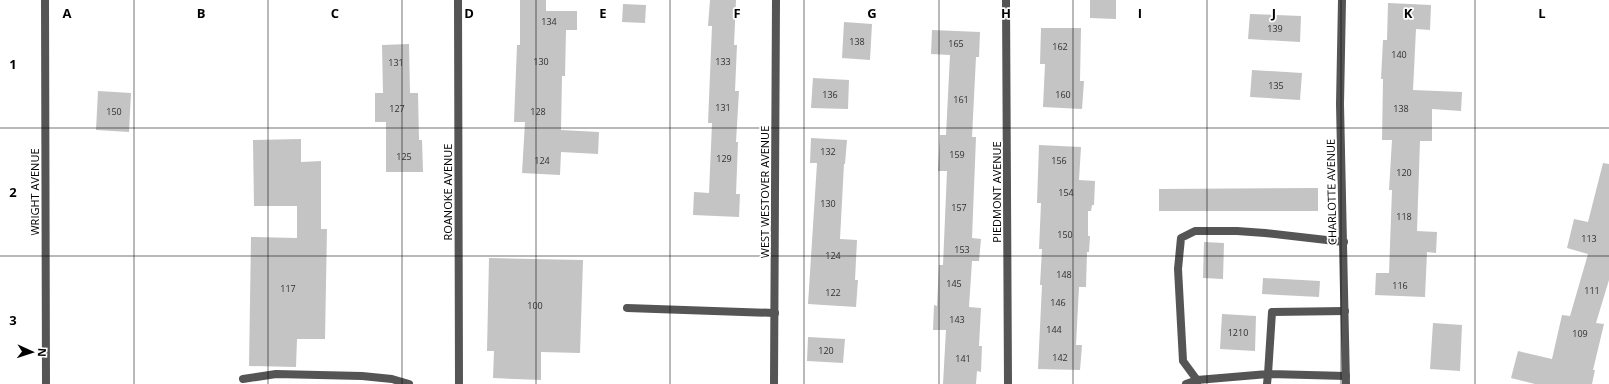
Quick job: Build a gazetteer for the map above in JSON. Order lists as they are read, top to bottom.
{
  "streets": {
    "street": [
      "WRIGHT AVENUE",
      "ROANOKE AVENUE",
      "WEST WESTOVER AVENUE",
      "PIEDMONT AVENUE",
      "CHARLOTTE AVENUE"
    ]
  },
  "house_numbers": [
    "134",
    "139",
    "138",
    "165",
    "162",
    "140",
    "130",
    "133",
    "131",
    "135",
    "136",
    "160",
    "161",
    "131",
    "127",
    "138",
    "150",
    "128",
    "132",
    "159",
    "125",
    "129",
    "124",
    "156",
    "120",
    "154",
    "130",
    "157",
    "118",
    "150",
    "113",
    "153",
    "124",
    "148",
    "145",
    "116",
    "117",
    "111",
    "122",
    "146",
    "100",
    "143",
    "144",
    "1210",
    "109",
    "120",
    "142",
    "141"
  ],
  "north": "right",
  "grid": {
    "columns": [
      "A",
      "B",
      "C",
      "D",
      "E",
      "F",
      "G",
      "H",
      "I",
      "J",
      "K",
      "L"
    ],
    "rows": ["1", "2", "3"]
  }
}
